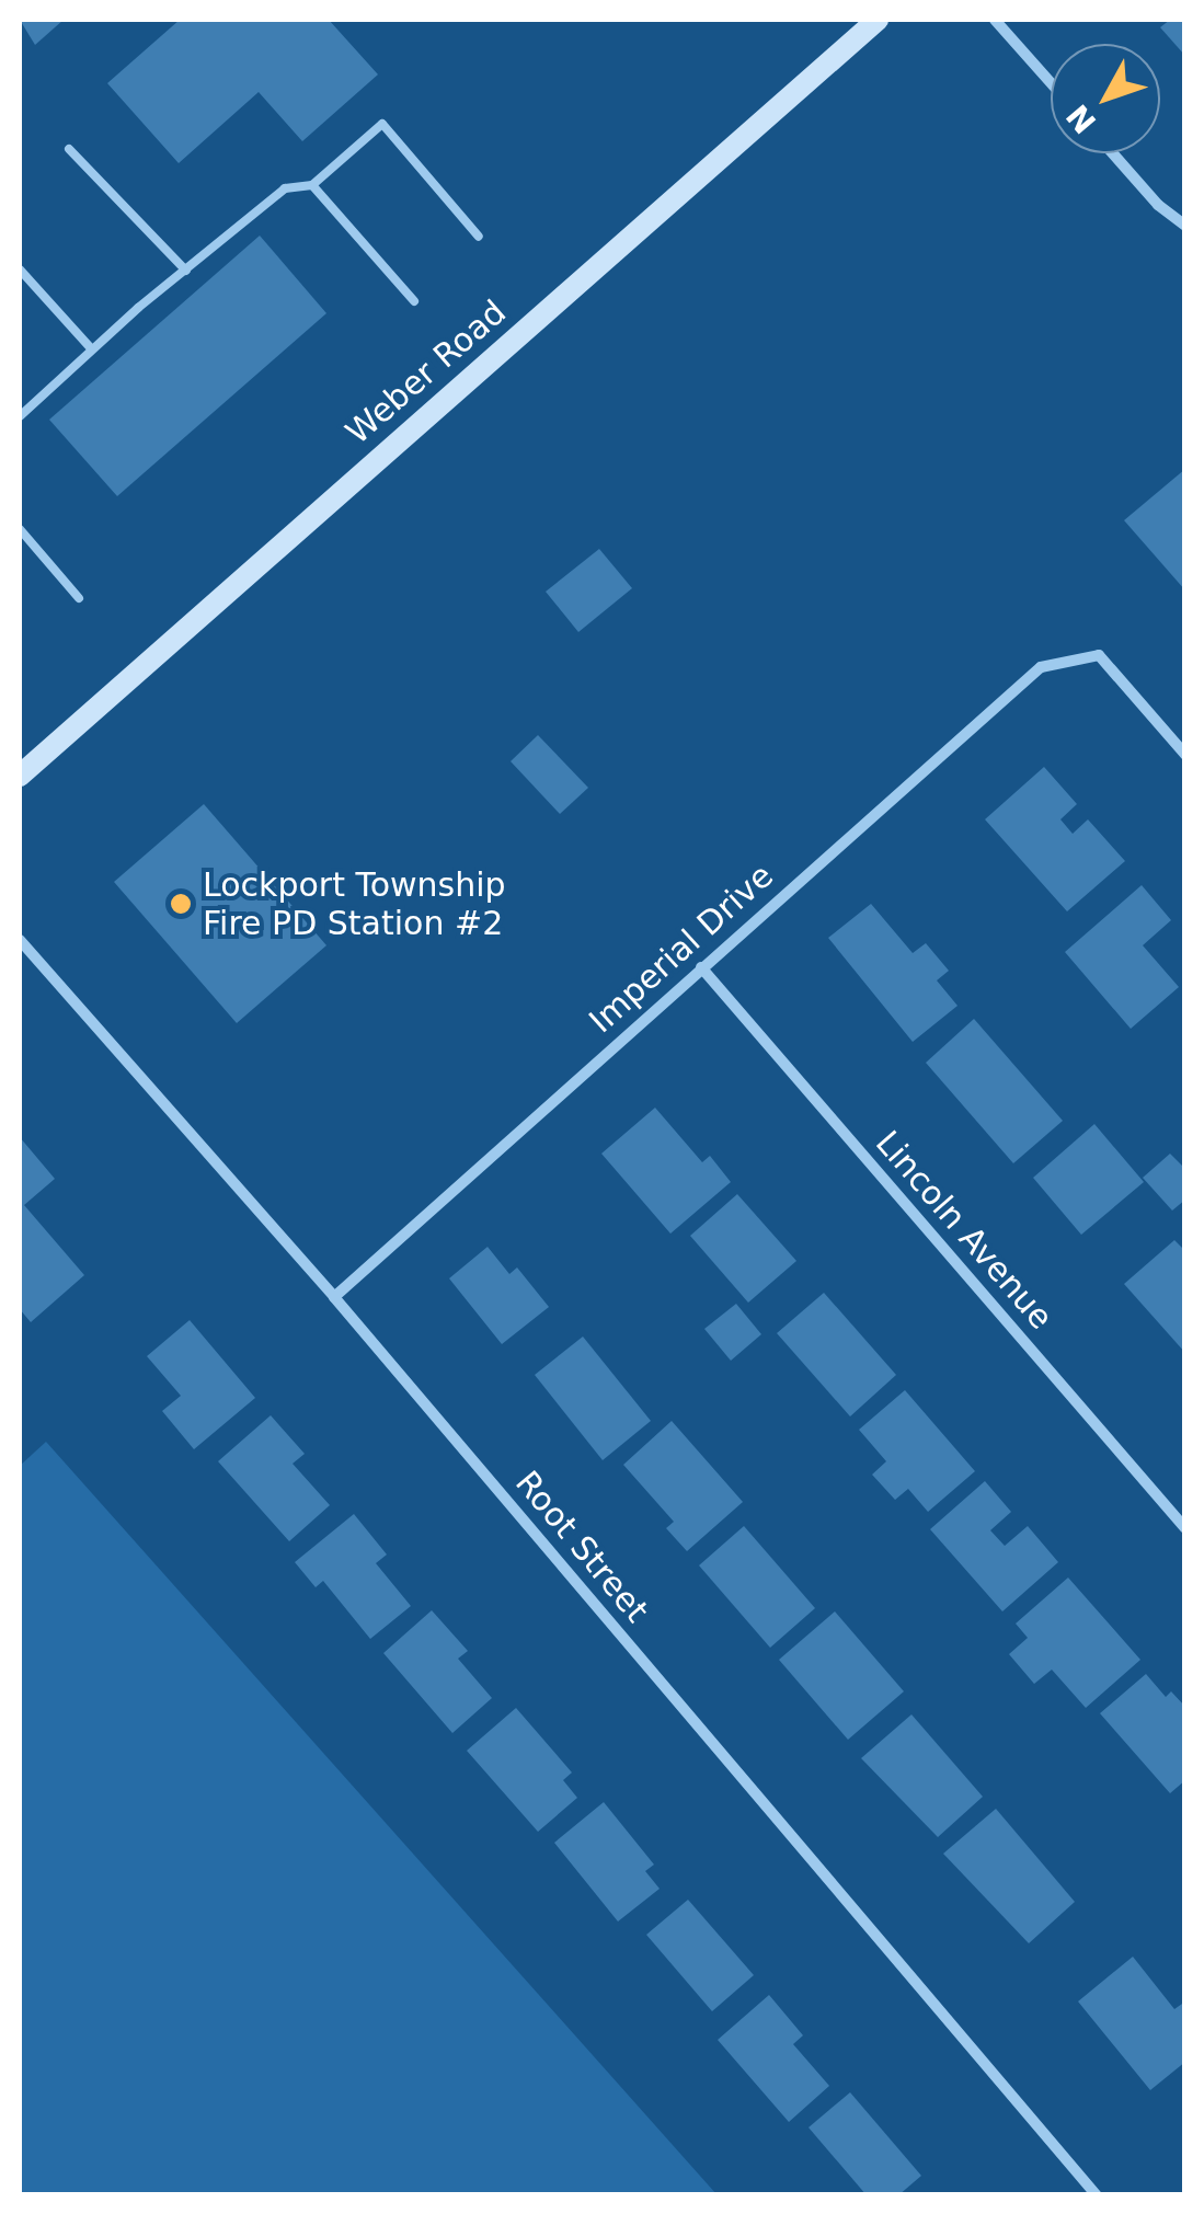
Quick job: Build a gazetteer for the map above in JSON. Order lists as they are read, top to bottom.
{
  "streets": {
    "main road": ["Weber Road"],
    "street": ["Imperial Drive", "Lincoln Avenue", "Root Street"]
  },
  "crossings": [
    ["Imperial Drive", "Lincoln Avenue"],
    ["Imperial Drive", "Root Street"]
  ],
  "places": ["Lockport Township Fire PD Station #2"],
  "north": "bottom left"
}
